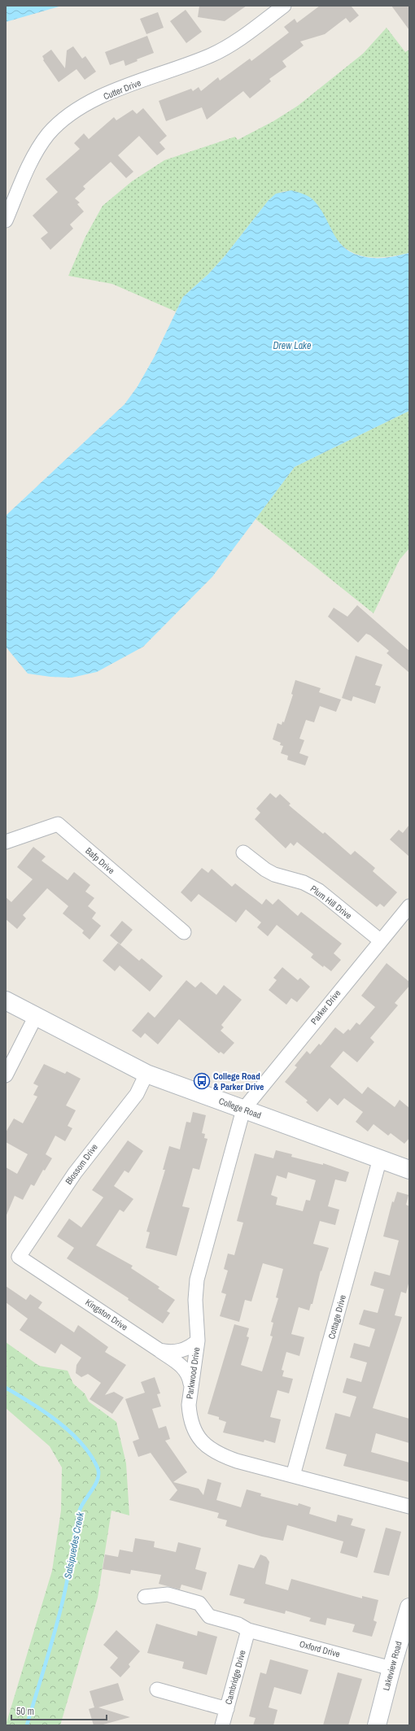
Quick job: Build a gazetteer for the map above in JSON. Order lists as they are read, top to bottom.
{
  "streets": {
    "street": [
      "Cutter Drive",
      "Bafp Drive",
      "Plum Hill Drive",
      "Parker Drive",
      "College Road",
      "Blossom Drive",
      "Kingston Drive",
      "Cottage Drive",
      "Parkwood Drive",
      "Oxford Drive",
      "Lakeview Road",
      "Cambridge Drive"
    ]
  },
  "crossings": [
    ["Plum Hill Drive", "Parker Drive"],
    ["Parker Drive", "College Road"],
    ["Parker Drive", "Parkwood Drive"],
    ["College Road", "Blossom Drive"],
    ["College Road", "Cottage Drive"],
    ["College Road", "Parkwood Drive"],
    ["Blossom Drive", "Kingston Drive"],
    ["Kingston Drive", "Parkwood Drive"],
    ["Cottage Drive", "Parkwood Drive"],
    ["Oxford Drive", "Lakeview Road"],
    ["Oxford Drive", "Cambridge Drive"]
  ],
  "water": ["Drew Lake", "Salsipuedes Creek"],
  "places": {
    "bus stop": ["College Road & Parker Drive"]
  },
  "scale_bar": "50 m"
}
